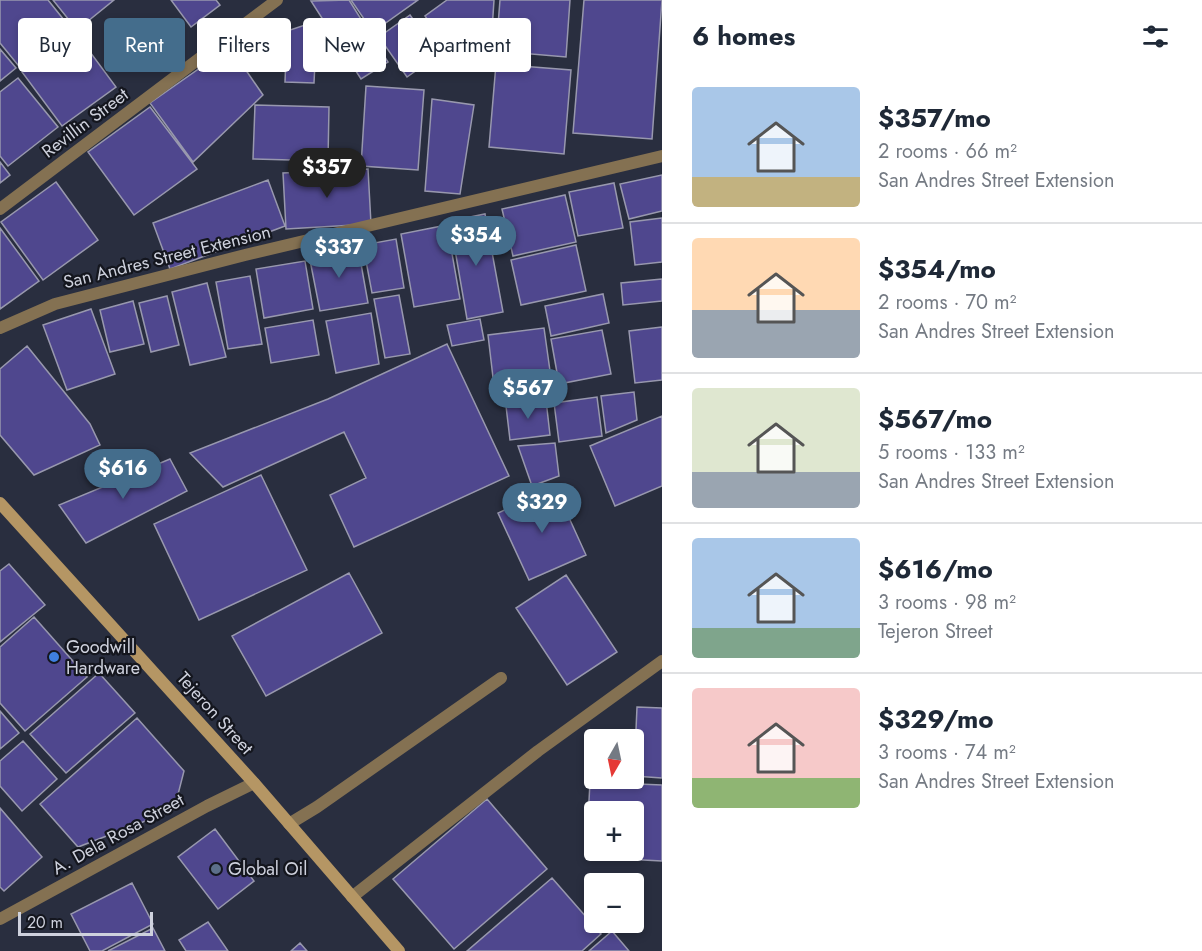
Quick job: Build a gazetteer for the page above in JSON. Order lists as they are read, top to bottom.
{
  "streets": {
    "main road": ["Tejeron Street"],
    "street": ["Revillin Street", "San Andres Street Extension", "A. Dela Rosa Street"]
  },
  "crossings": [
    ["Tejeron Street", "A. Dela Rosa Street"]
  ],
  "places": ["Goodwill Hardware", "Global Oil"],
  "scale_bar": "20 m",
  "north": "bottom",
  "page": {
    "heading": "6 homes",
    "chip": [
      "Buy",
      "Rent",
      "Filters",
      "New",
      "Apartment"
    ],
    "list": [
      {
        "name": "$357/mo",
        "note": "2 rooms · 66 m² · San Andres Street Extension"
      },
      {
        "name": "$354/mo",
        "note": "2 rooms · 70 m² · San Andres Street Extension"
      },
      {
        "name": "$567/mo",
        "note": "5 rooms · 133 m² · San Andres Street Extension"
      },
      {
        "name": "$616/mo",
        "note": "3 rooms · 98 m² · Tejeron Street"
      },
      {
        "name": "$329/mo",
        "note": "3 rooms · 74 m² · San Andres Street Extension"
      }
    ],
    "price": [
      "$357",
      "$354",
      "$337",
      "$567",
      "$616",
      "$329"
    ],
    "map_buttons": ["+", "−"],
    "scale": "20 m"
  }
}
